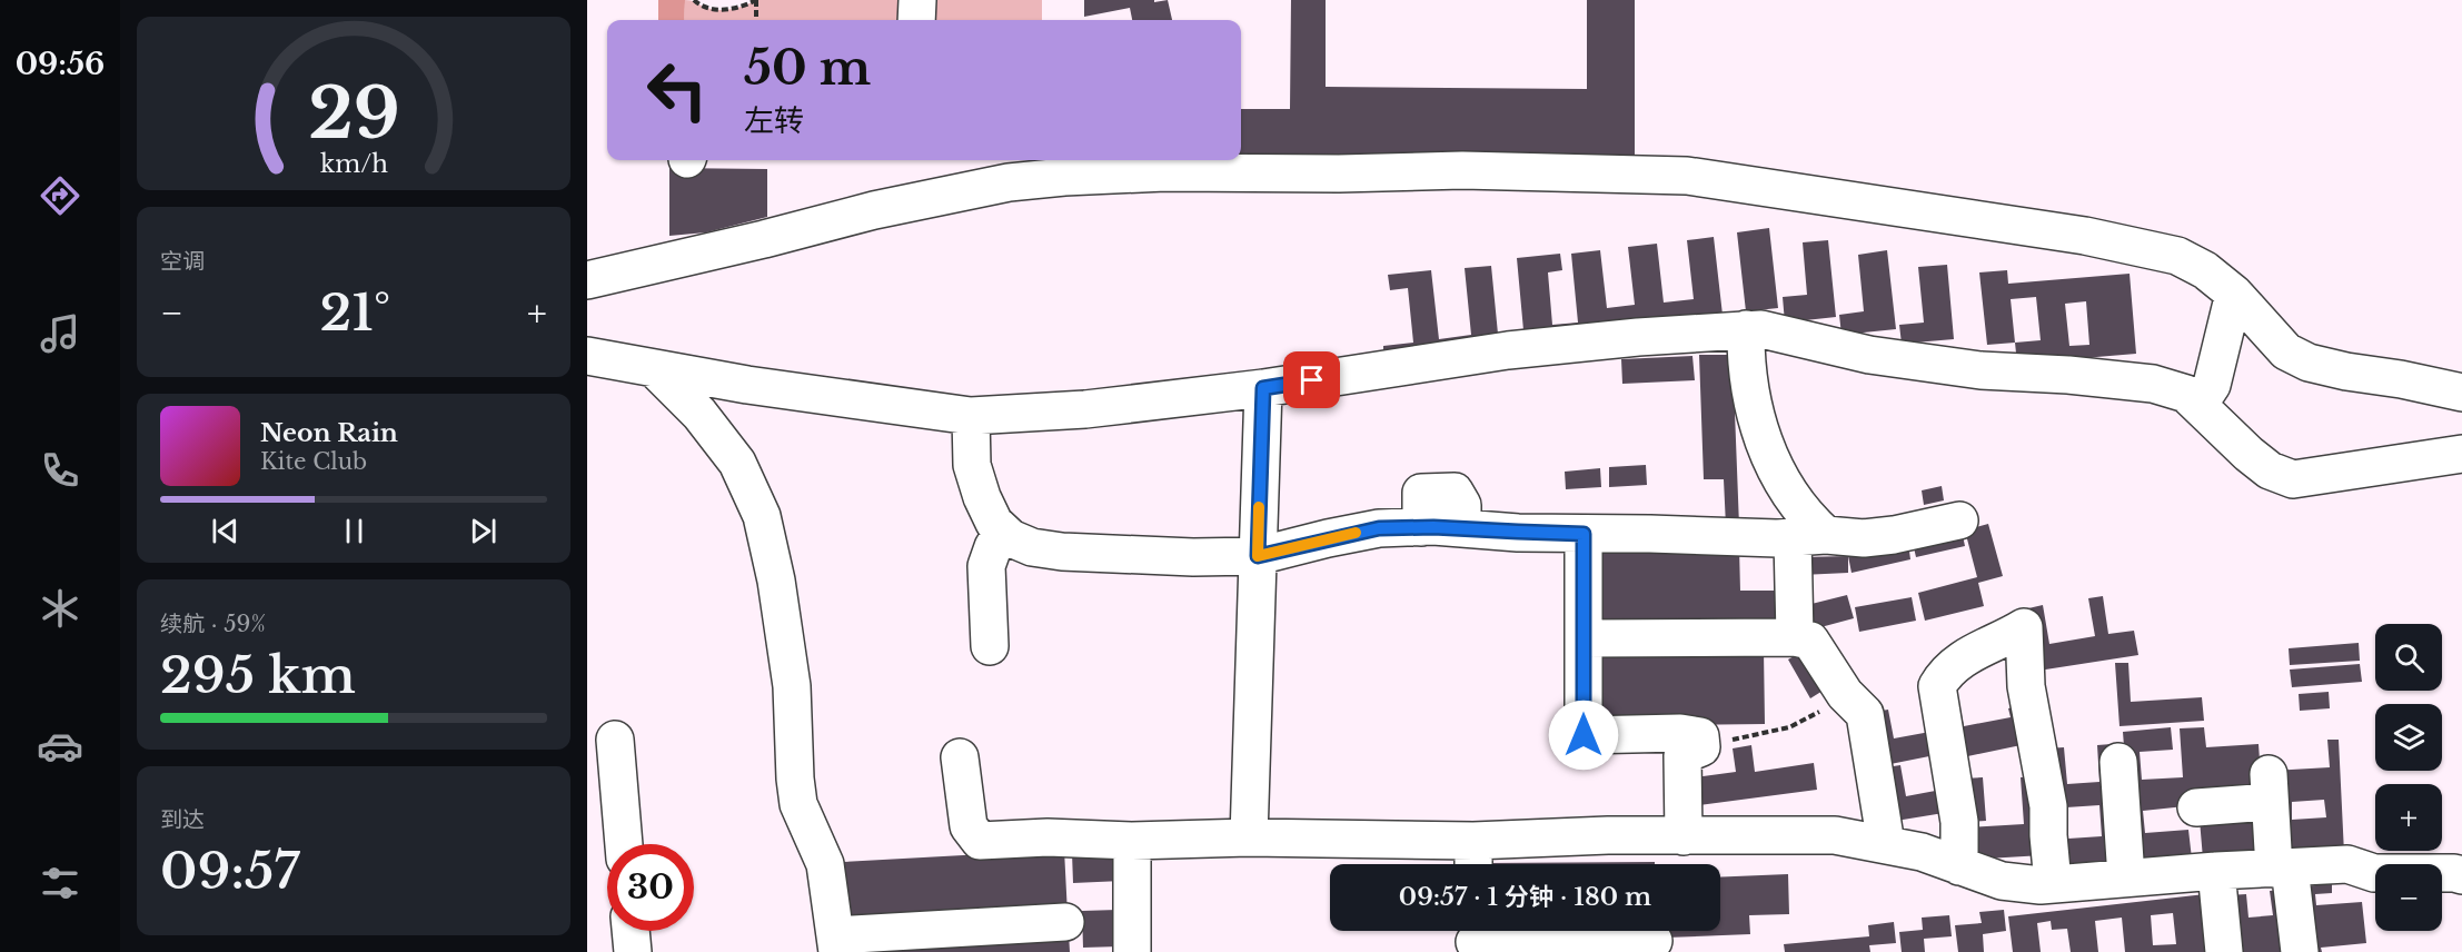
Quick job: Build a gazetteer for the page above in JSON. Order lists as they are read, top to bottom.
{
  "page": {
    "tabs": "09:56",
    "turn": ["50 m", "左转"],
    "tile": [
      "空调",
      ["续航 · 59%", "295 km"],
      ["到达", "09:57"]
    ],
    "heat": ["−", "21°", "+"],
    "song": ["Neon Rain", "Kite Club"],
    "map_buttons": ["+", "−"],
    "limit": "30",
    "trip": "09:57 · 1 分钟 · 180 m",
    "gauge": ["29", "km/h"]
  }
}
